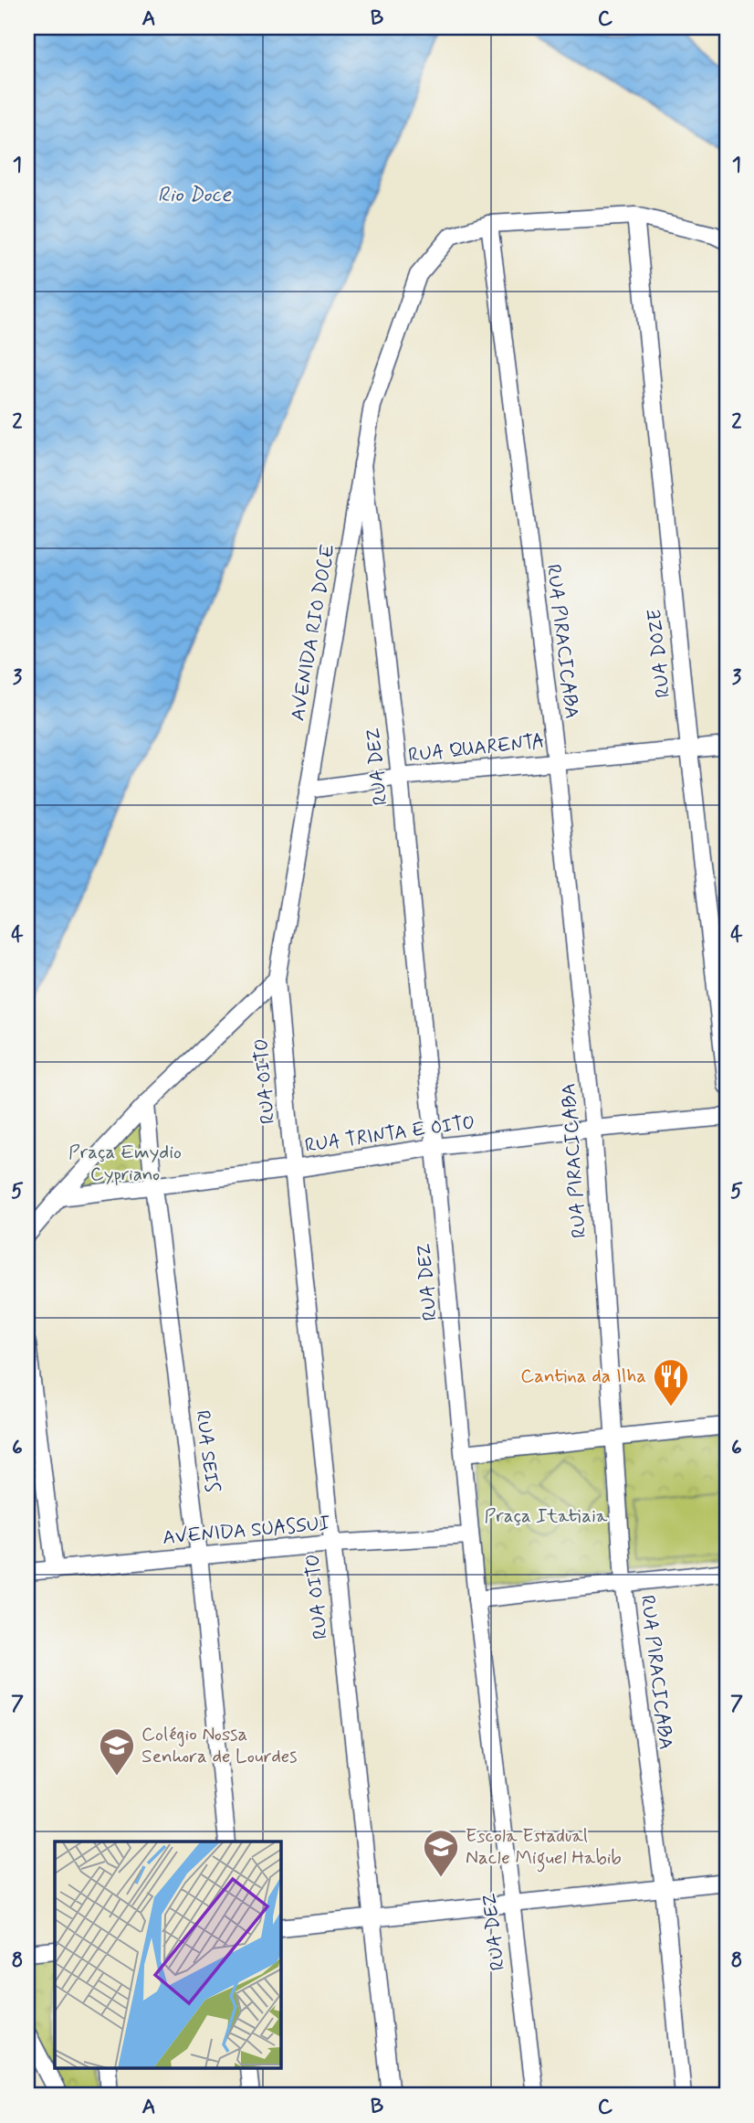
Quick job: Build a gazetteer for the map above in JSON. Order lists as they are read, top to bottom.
{
  "streets": {
    "street": [
      "AVENIDA RIO DOCE",
      "RUA PIRACICABA",
      "RUA DOZE",
      "RUA QUARENTA",
      "RUA DEZ",
      "RUA OITO",
      "RUA TRINTA E OITO",
      "RUA SEIS",
      "AVENIDA SUASSUI"
    ]
  },
  "crossings": [
    ["AVENIDA RIO DOCE", "RUA PIRACICABA"],
    ["AVENIDA RIO DOCE", "RUA DOZE"],
    ["AVENIDA RIO DOCE", "RUA QUARENTA"],
    ["AVENIDA RIO DOCE", "RUA DEZ"],
    ["AVENIDA RIO DOCE", "RUA OITO"],
    ["RUA PIRACICABA", "RUA QUARENTA"],
    ["RUA PIRACICABA", "RUA TRINTA E OITO"],
    ["RUA DOZE", "RUA QUARENTA"],
    ["RUA QUARENTA", "RUA DEZ"],
    ["RUA DEZ", "RUA TRINTA E OITO"],
    ["RUA DEZ", "AVENIDA SUASSUI"],
    ["RUA OITO", "RUA TRINTA E OITO"],
    ["RUA OITO", "AVENIDA SUASSUI"],
    ["RUA TRINTA E OITO", "RUA SEIS"],
    ["RUA SEIS", "AVENIDA SUASSUI"]
  ],
  "water": ["Rio Doce"],
  "parks": ["Praça Emydio Cypriano", "Praça Itatiaia"],
  "places": {
    "restaurant": ["Cantina da Ilha"],
    "school or university": ["Colégio Nossa Senhora de Lourdes", "Escola Estadual Nacle Miguel Habib"]
  },
  "grid": {
    "columns": ["A", "B", "C"],
    "rows": [
      "1",
      "2",
      "3",
      "4",
      "5",
      "6",
      "7",
      "8"
    ]
  }
}
